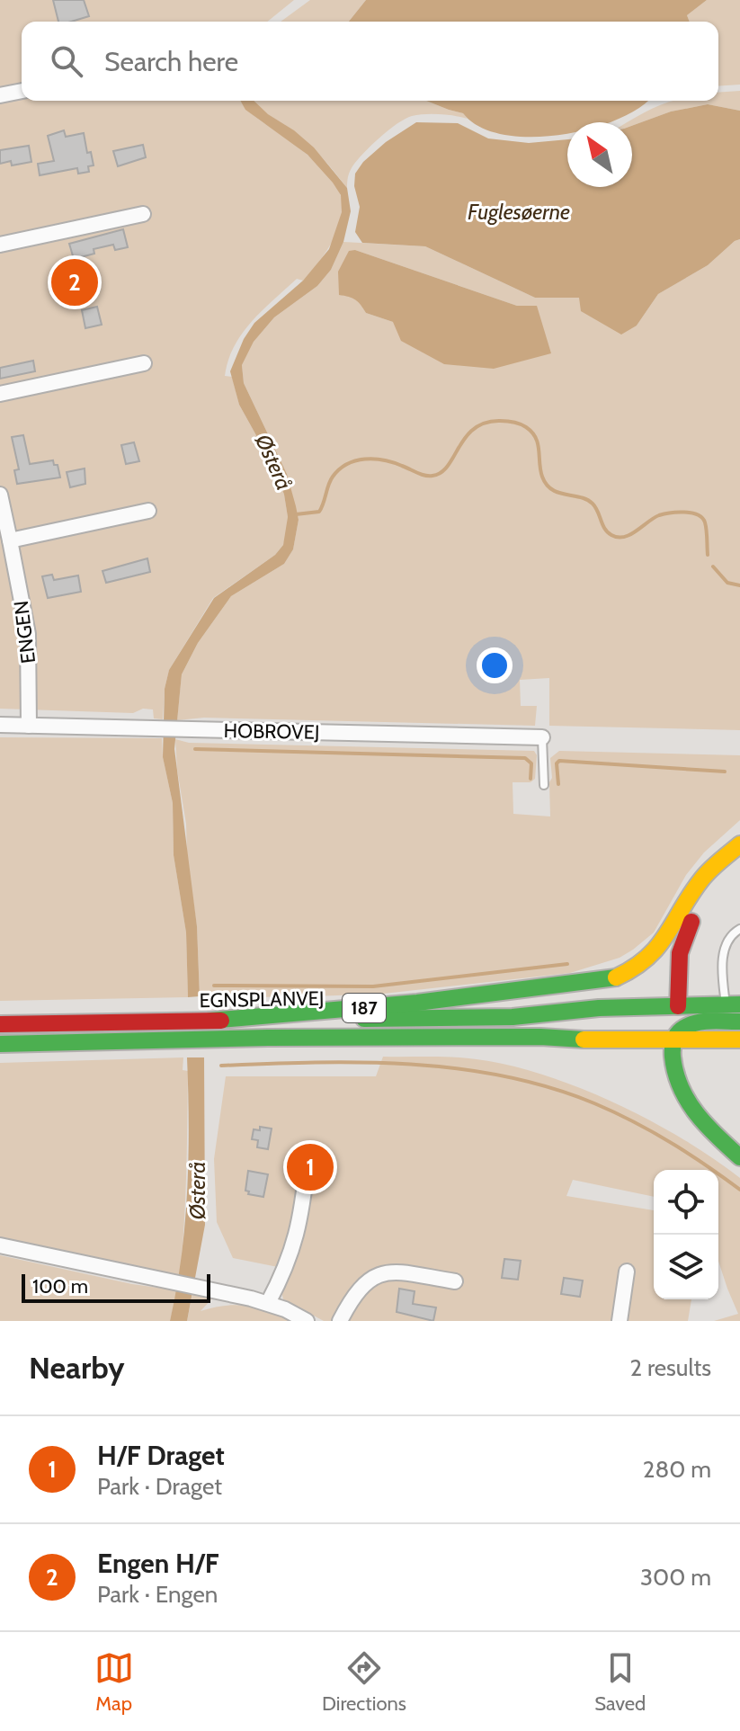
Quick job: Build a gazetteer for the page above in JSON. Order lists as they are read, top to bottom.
{
  "streets": {
    "main road": ["EGNSPLANVEJ", "187"],
    "street": ["ENGEN", "HOBROVEJ"]
  },
  "crossings": [
    ["ENGEN", "HOBROVEJ"],
    ["EGNSPLANVEJ", "187"]
  ],
  "water": ["Fuglesøerne", "Østerå"],
  "scale_bar": "100 m",
  "north": "top left",
  "page": {
    "search": "Search here",
    "pins": ["2", "1"],
    "scale": "100 m",
    "heading": ["Nearby", "2 results"],
    "list": [
      {
        "mark": "1",
        "name": "H/F Draget",
        "note": "Park · Draget",
        "value": "280 m"
      },
      {
        "mark": "2",
        "name": "Engen H/F",
        "note": "Park · Engen",
        "value": "300 m"
      }
    ],
    "nav": ["Map", "Directions", "Saved"]
  }
}
